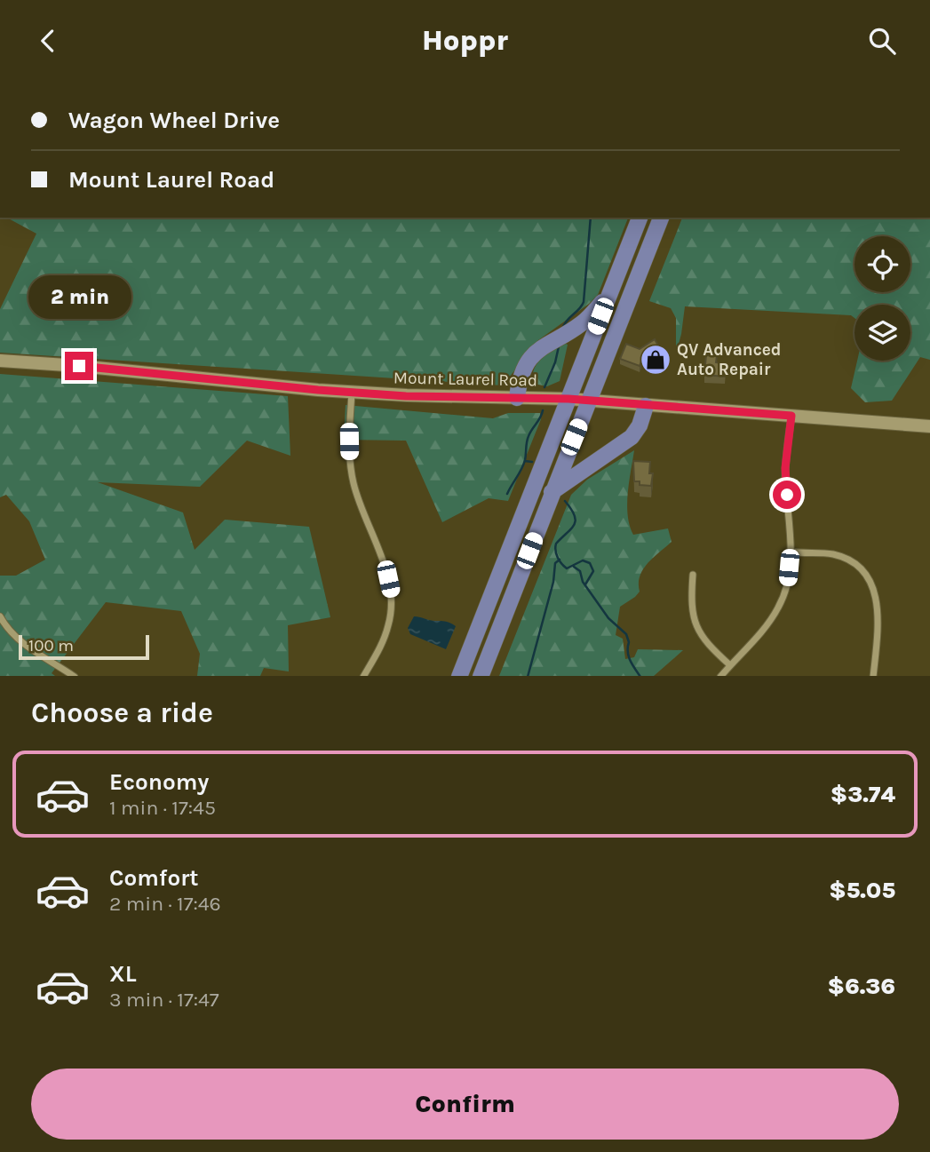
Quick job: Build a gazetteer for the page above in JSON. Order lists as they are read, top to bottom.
{
  "streets": {
    "main road": ["Mount Laurel Road"]
  },
  "places": {
    "shop": ["QV Advanced Auto Repair"]
  },
  "scale_bar": "100 m",
  "page": {
    "header": "Hoppr",
    "banner": ["Wagon Wheel Drive", "Mount Laurel Road"],
    "bubble": "2 min",
    "scale": "100 m",
    "heading": "Choose a ride",
    "list": [
      {
        "name": "Economy",
        "note": "1 min · 17:45",
        "value": "$3.74"
      },
      {
        "name": "Comfort",
        "note": "2 min · 17:46",
        "value": "$5.05"
      },
      {
        "name": "XL",
        "note": "3 min · 17:47",
        "value": "$6.36"
      }
    ],
    "buttons": "Confirm"
  }
}
